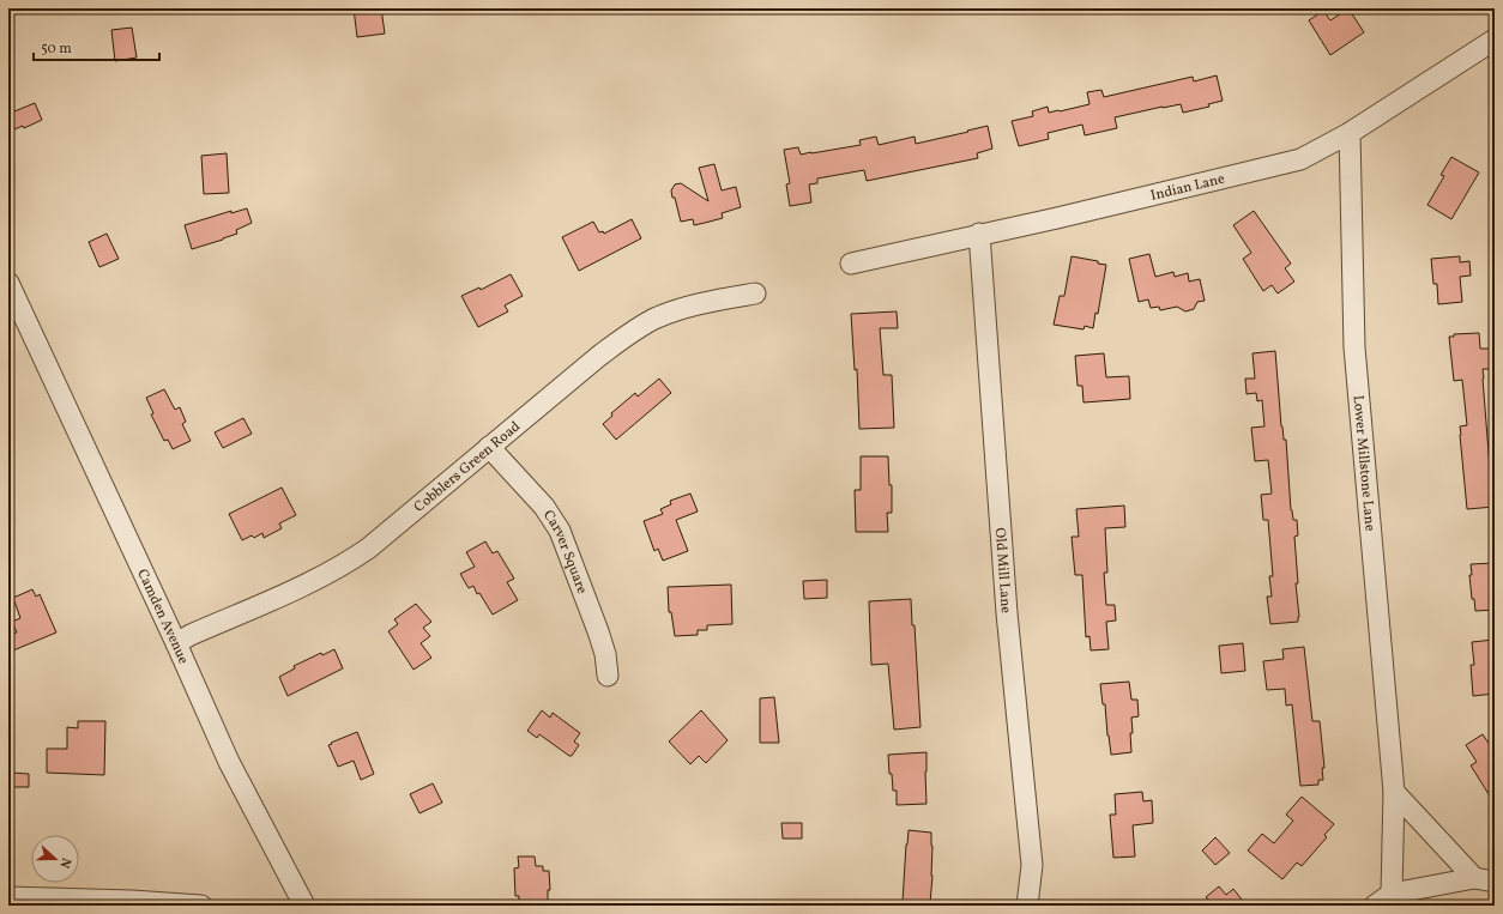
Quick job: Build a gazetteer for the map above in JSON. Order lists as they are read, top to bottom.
{
  "streets": {
    "street": [
      "Indian Lane",
      "Lower Millstone Lane",
      "Cobblers Green Road",
      "Carver Square",
      "Old Mill Lane",
      "Camden Avenue"
    ]
  },
  "crossings": [
    ["Indian Lane", "Lower Millstone Lane"],
    ["Indian Lane", "Old Mill Lane"],
    ["Cobblers Green Road", "Carver Square"],
    ["Cobblers Green Road", "Camden Avenue"]
  ],
  "scale_bar": "50 m",
  "north": "right"
}
